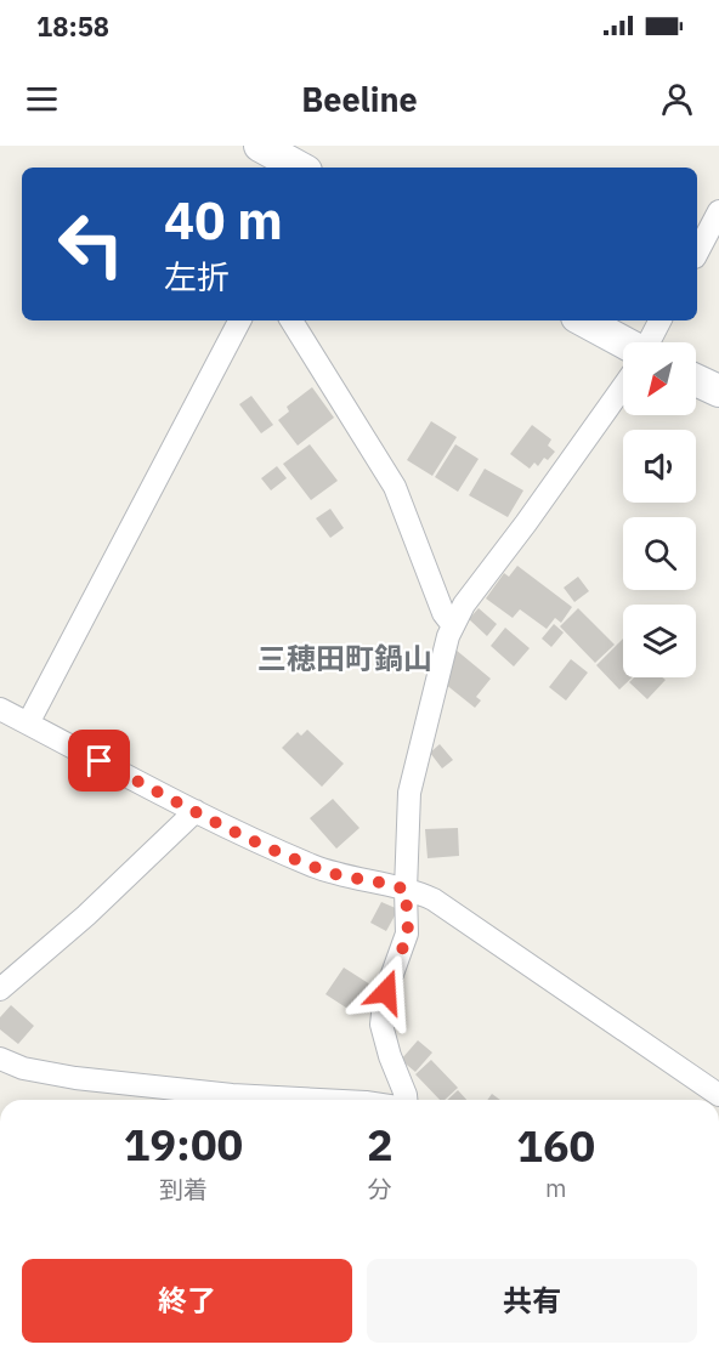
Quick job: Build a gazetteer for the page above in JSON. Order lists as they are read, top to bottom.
{
  "districts": ["三穂田町鍋山"],
  "north": "bottom left",
  "page": {
    "status": "18:58",
    "header": "Beeline",
    "turn": ["40 m", "左折"],
    "eta": [
      "19:00",
      "到着",
      "2",
      "分",
      "160",
      "m"
    ],
    "buttons": ["終了", "共有"]
  }
}
